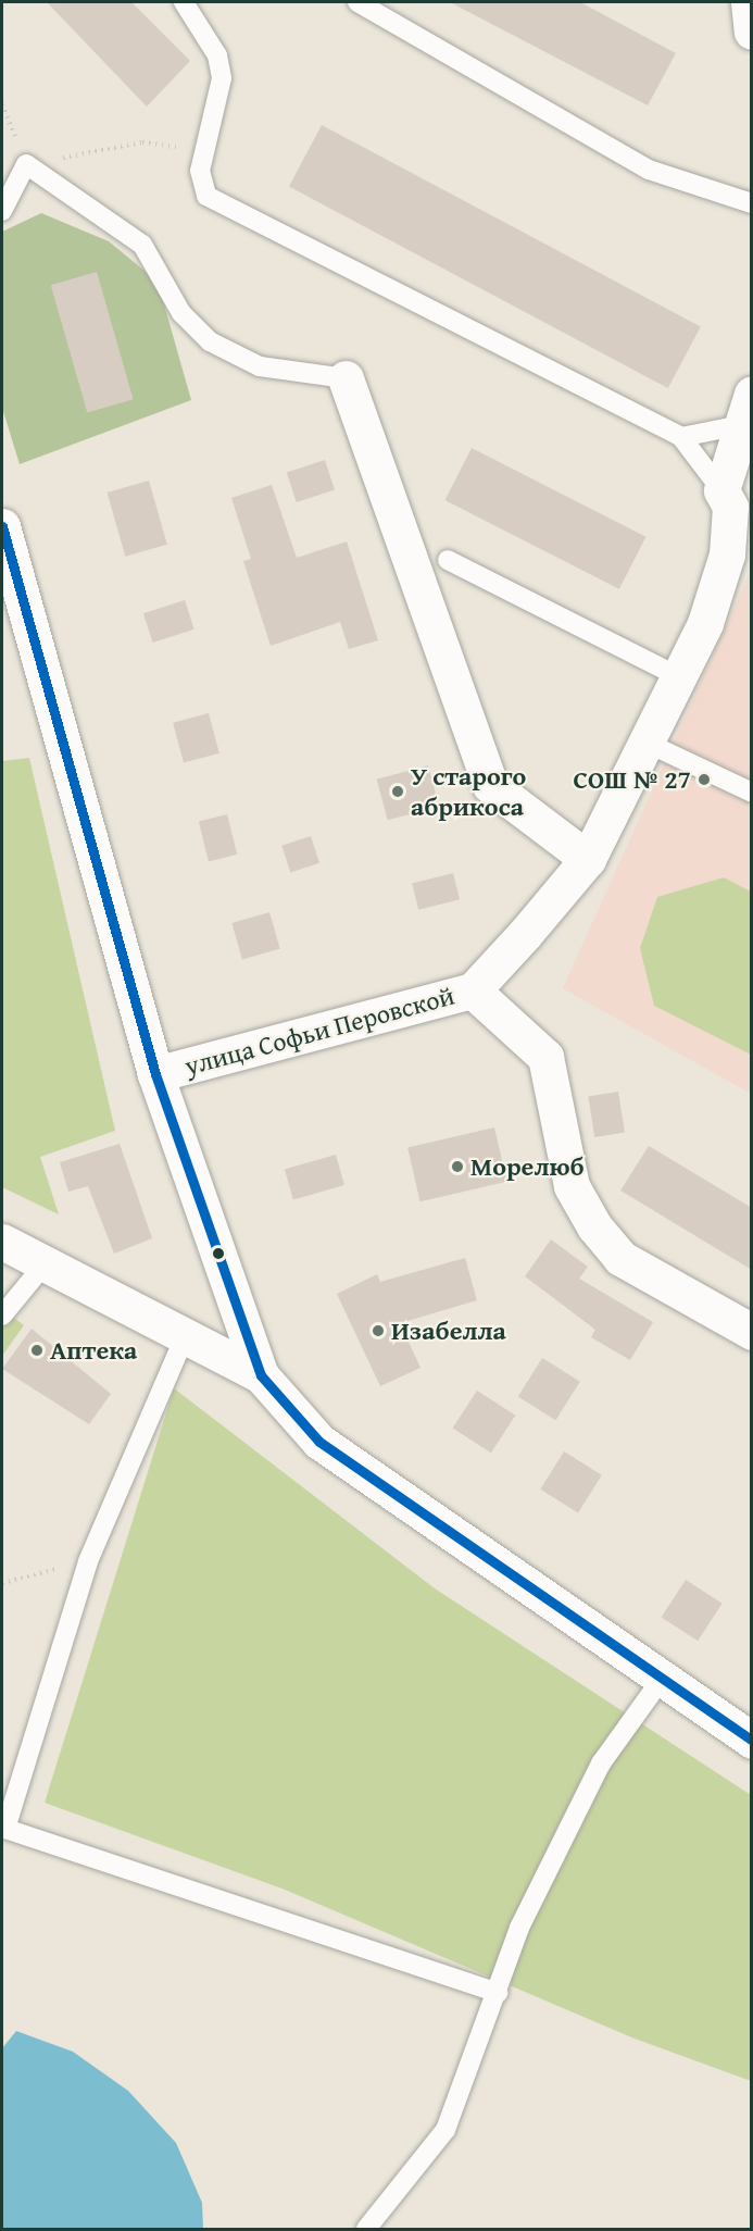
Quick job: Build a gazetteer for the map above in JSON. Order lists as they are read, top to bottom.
{
  "streets": {
    "street": ["улица Софьи Перовской"]
  },
  "places": [
    "СОШ № 27",
    "У старого абрикоса",
    "Морелюб",
    "Изабелла",
    "Аптека"
  ]
}
